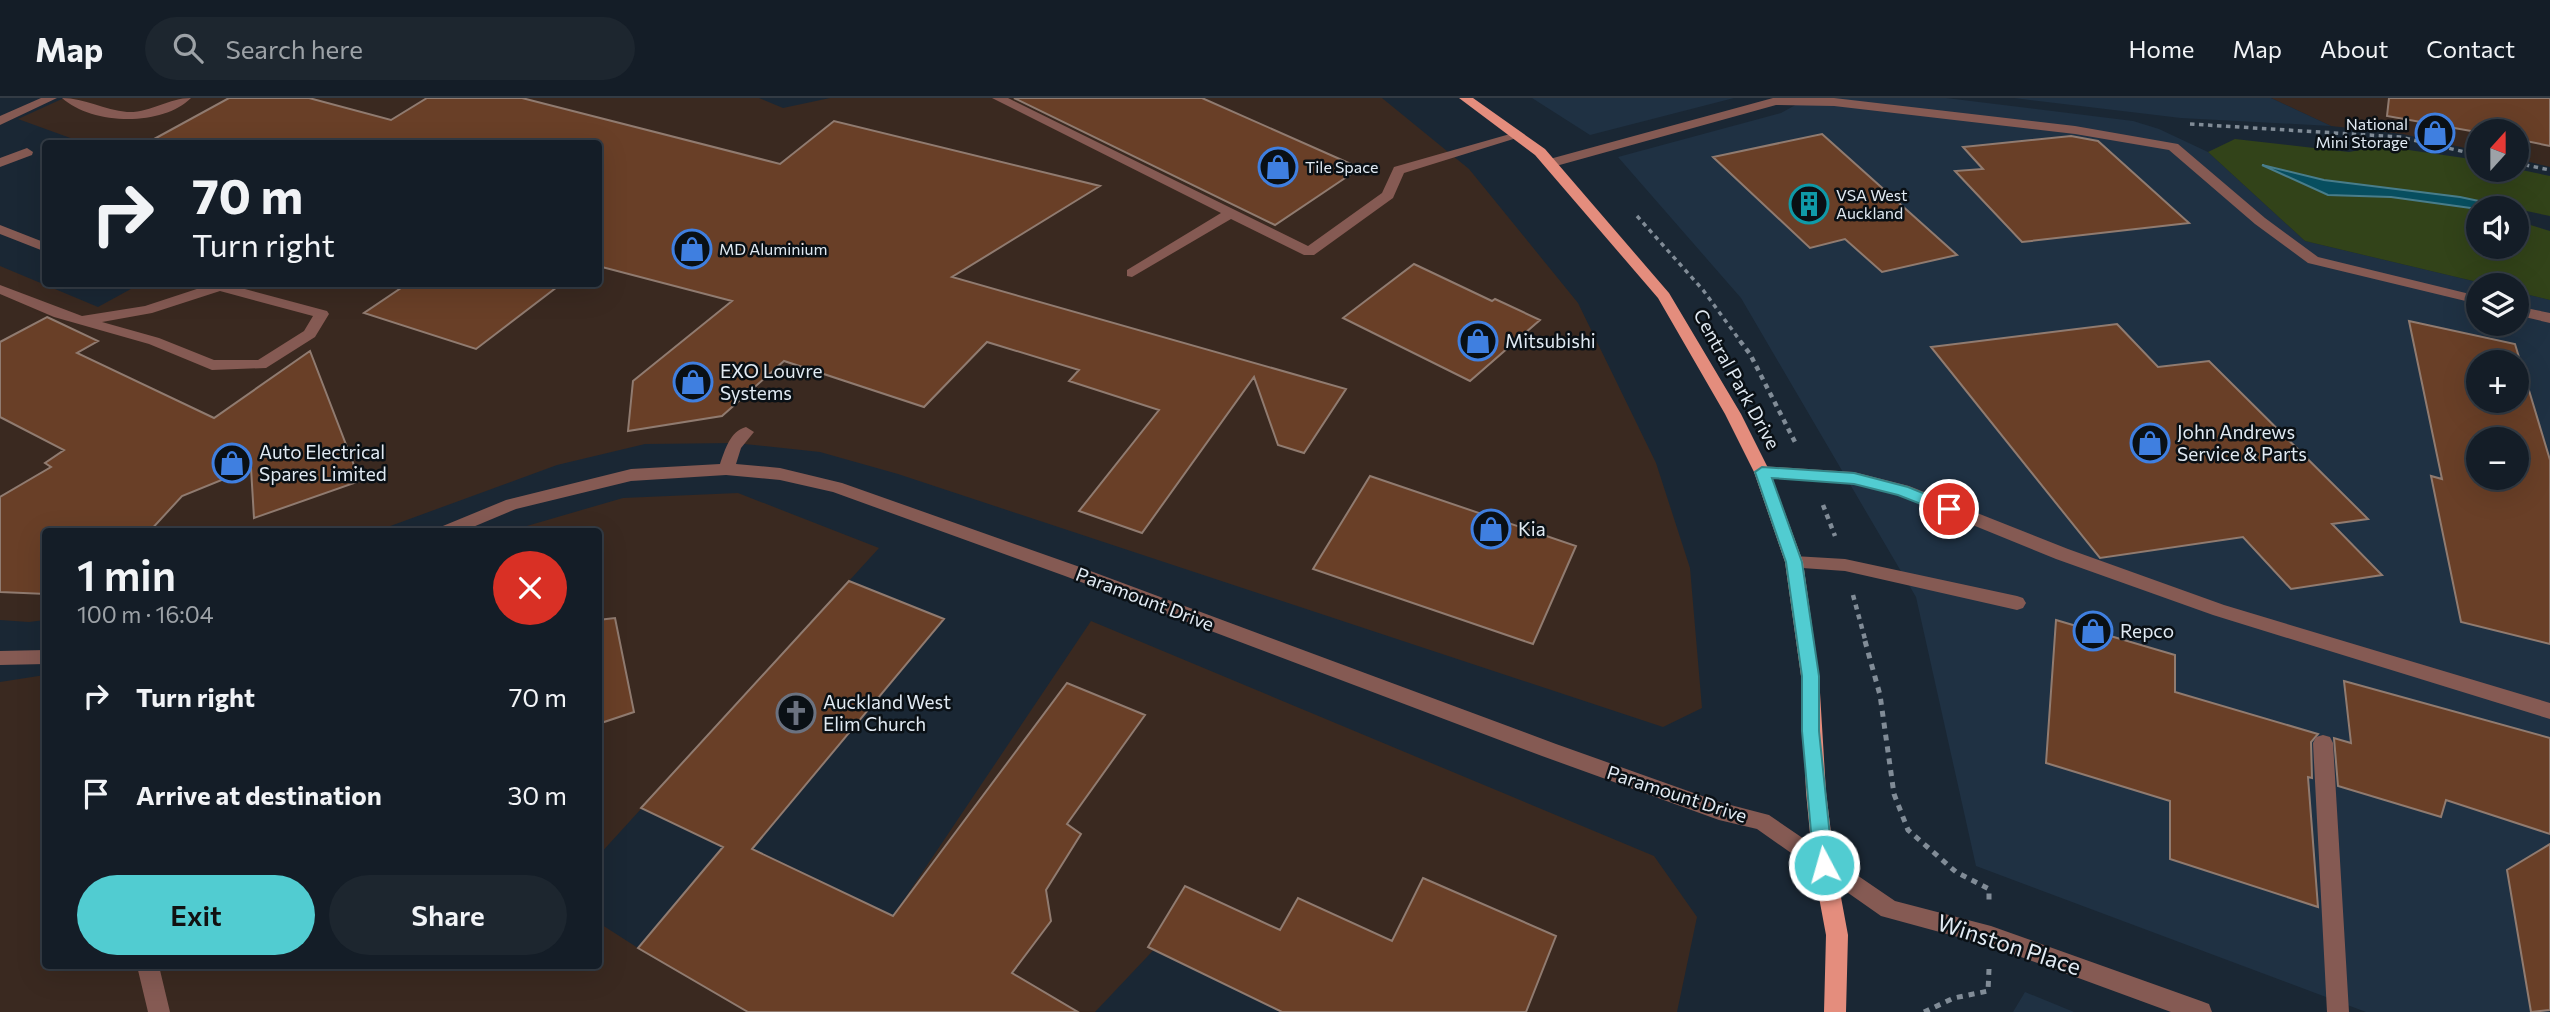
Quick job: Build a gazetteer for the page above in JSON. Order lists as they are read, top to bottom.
{
  "streets": {
    "main road": ["Central Park Drive"],
    "street": ["Paramount Drive", "Winston Place"]
  },
  "crossings": [
    ["Central Park Drive", "Paramount Drive"],
    ["Central Park Drive", "Winston Place"],
    ["Paramount Drive", "Winston Place"]
  ],
  "places": {
    "shop": [
      "National Mini Storage",
      "Tile Space",
      "MD Aluminium",
      "Mitsubishi",
      "EXO Louvre Systems",
      "John Andrews Service & Parts",
      "Auto Electrical Spares Limited",
      "Kia",
      "Repco"
    ],
    "building": ["VSA West Auckland"],
    "church": ["Auckland West Elim Church"]
  },
  "north": "top",
  "page": {
    "header": "Map",
    "search": "Search here",
    "nav": [
      "Home",
      "Map",
      "About",
      "Contact"
    ],
    "map_buttons": ["+", "−"],
    "turn": ["70 m", "Turn right"],
    "heading": ["1 min", "100 m · 16:04"],
    "list": [
      {
        "name": "Turn right",
        "value": "70 m"
      },
      {
        "name": "Arrive at destination",
        "value": "30 m"
      }
    ],
    "buttons": ["Exit", "Share"]
  }
}
